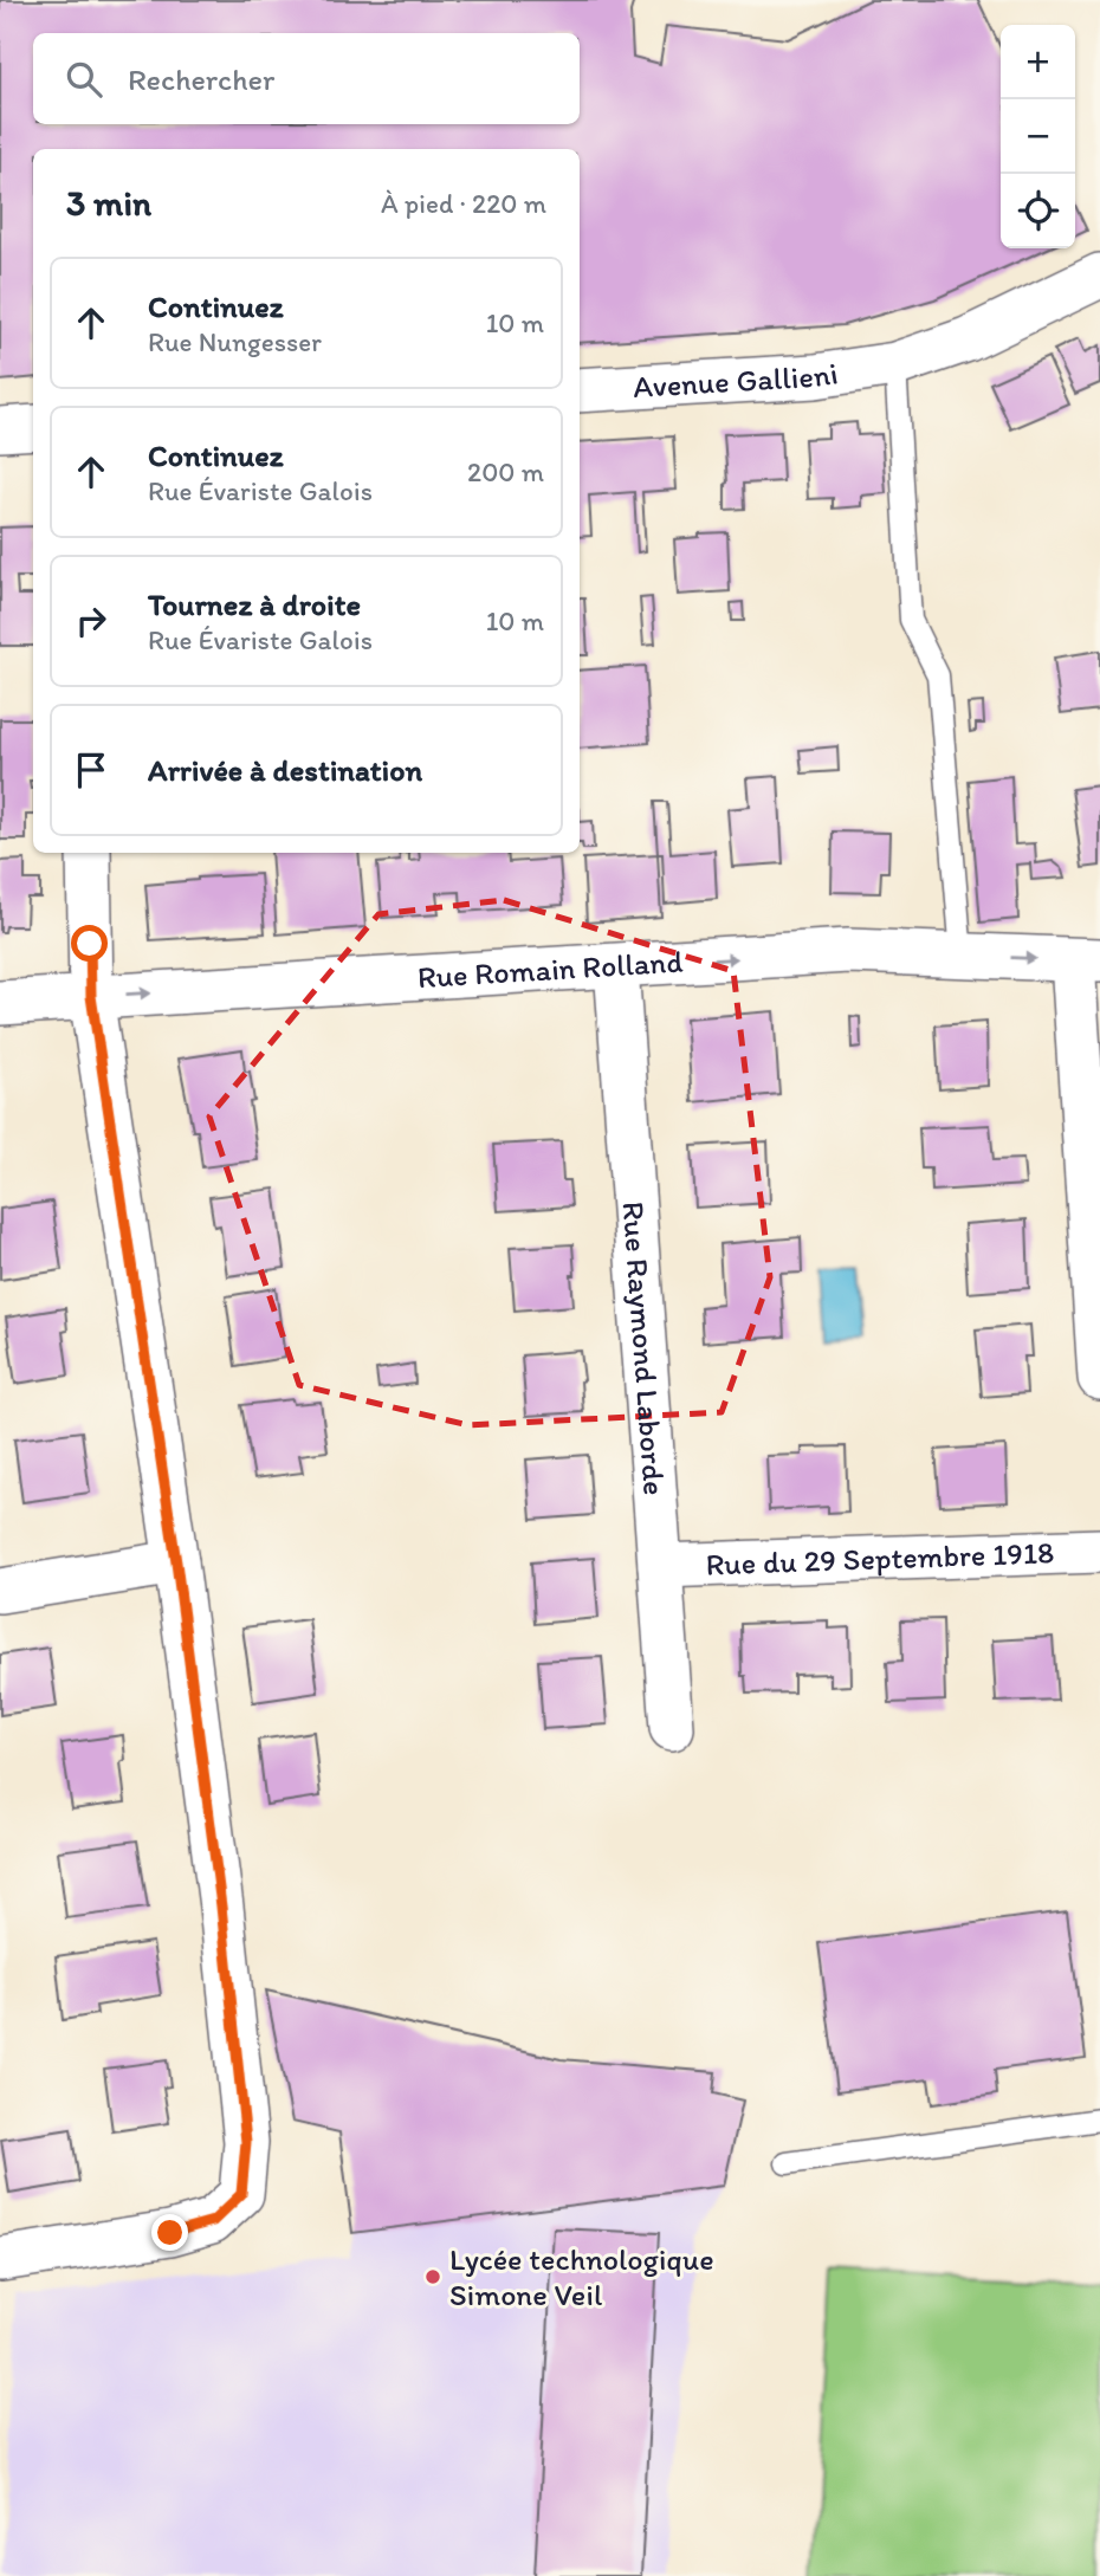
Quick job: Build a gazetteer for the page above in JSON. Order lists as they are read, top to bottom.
{
  "streets": {
    "street": [
      "Avenue Gallieni",
      "Rue Romain Rolland",
      "Rue Raymond Laborde",
      "Rue du 29 Septembre 1918"
    ]
  },
  "crossings": [
    ["Rue Romain Rolland", "Rue Raymond Laborde"],
    ["Rue Raymond Laborde", "Rue du 29 Septembre 1918"]
  ],
  "one_way": ["Rue Romain Rolland"],
  "places": ["Lycée technologique Simone Veil"],
  "page": {
    "map_buttons": ["+", "−"],
    "search": "Rechercher",
    "heading": ["3 min", "À pied · 220 m"],
    "list": [
      ["Continuez", "Rue Nungesser", "10 m"],
      ["Continuez", "Rue Évariste Galois", "200 m"],
      ["Tournez à droite", "Rue Évariste Galois", "10 m"],
      "Arrivée à destination"
    ]
  }
}
